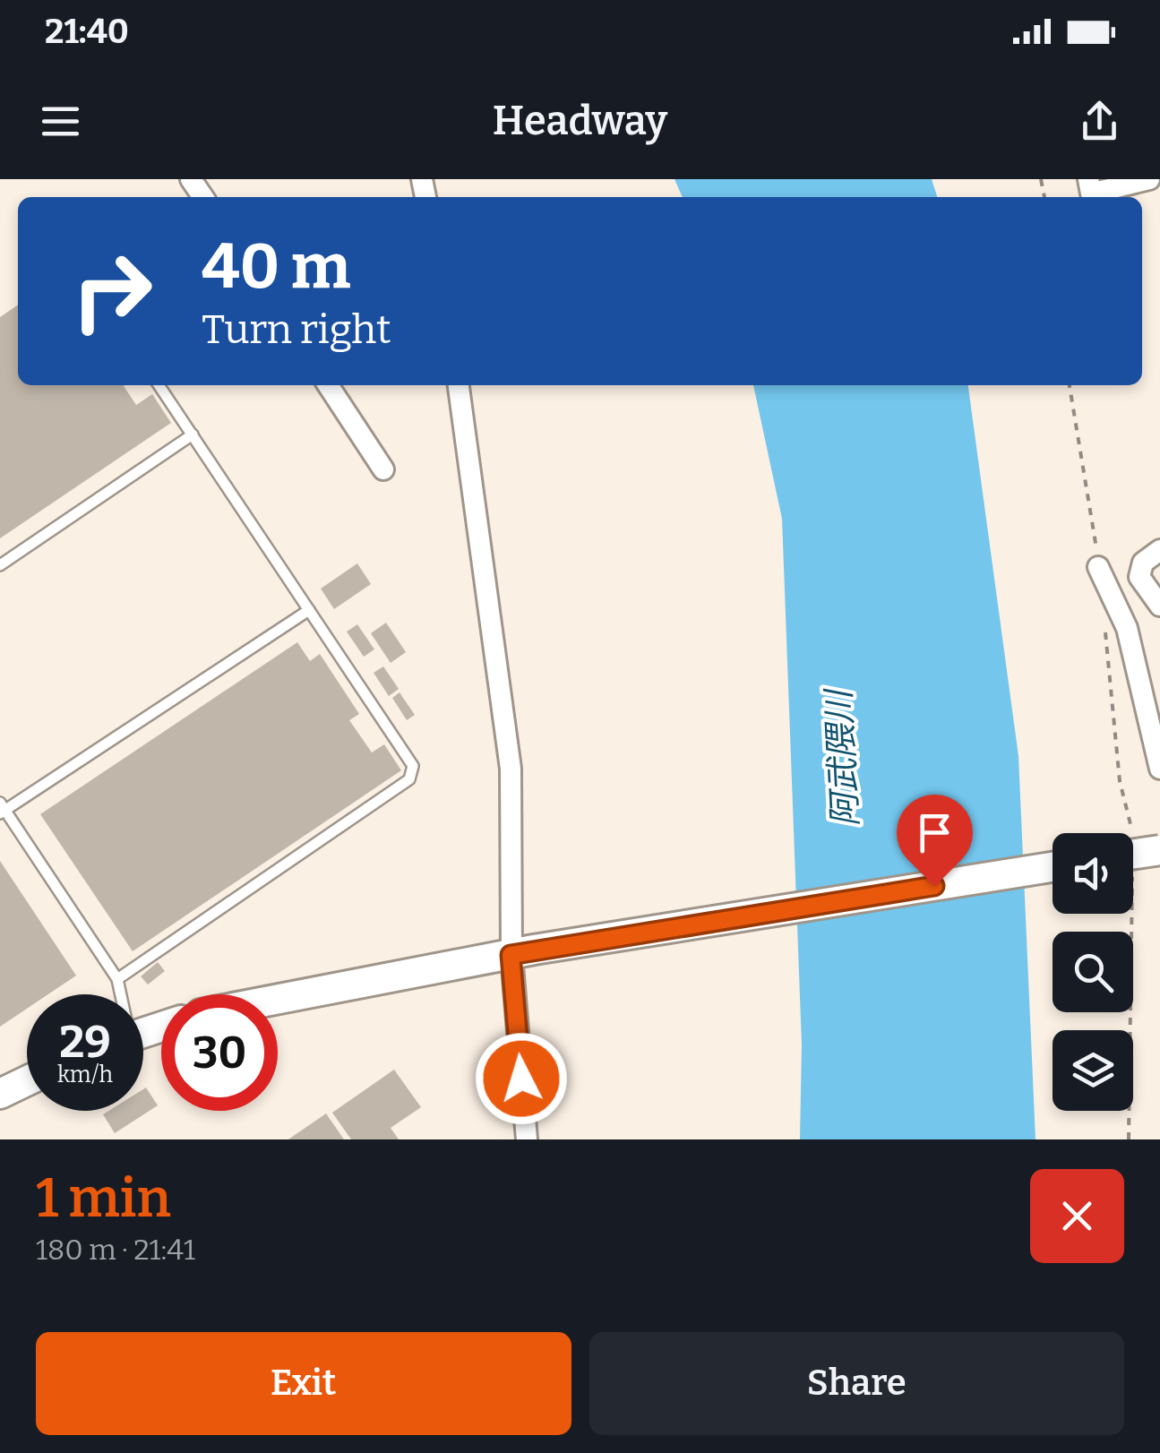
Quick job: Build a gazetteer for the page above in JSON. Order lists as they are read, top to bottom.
{
  "water": ["阿武隈川"],
  "page": {
    "status": "21:40",
    "header": "Headway",
    "turn": ["40 m", "Turn right"],
    "speed": "29 km/h",
    "limit": "30",
    "heading": ["1 min", "180 m · 21:41"],
    "buttons": ["Exit", "Share"]
  }
}
